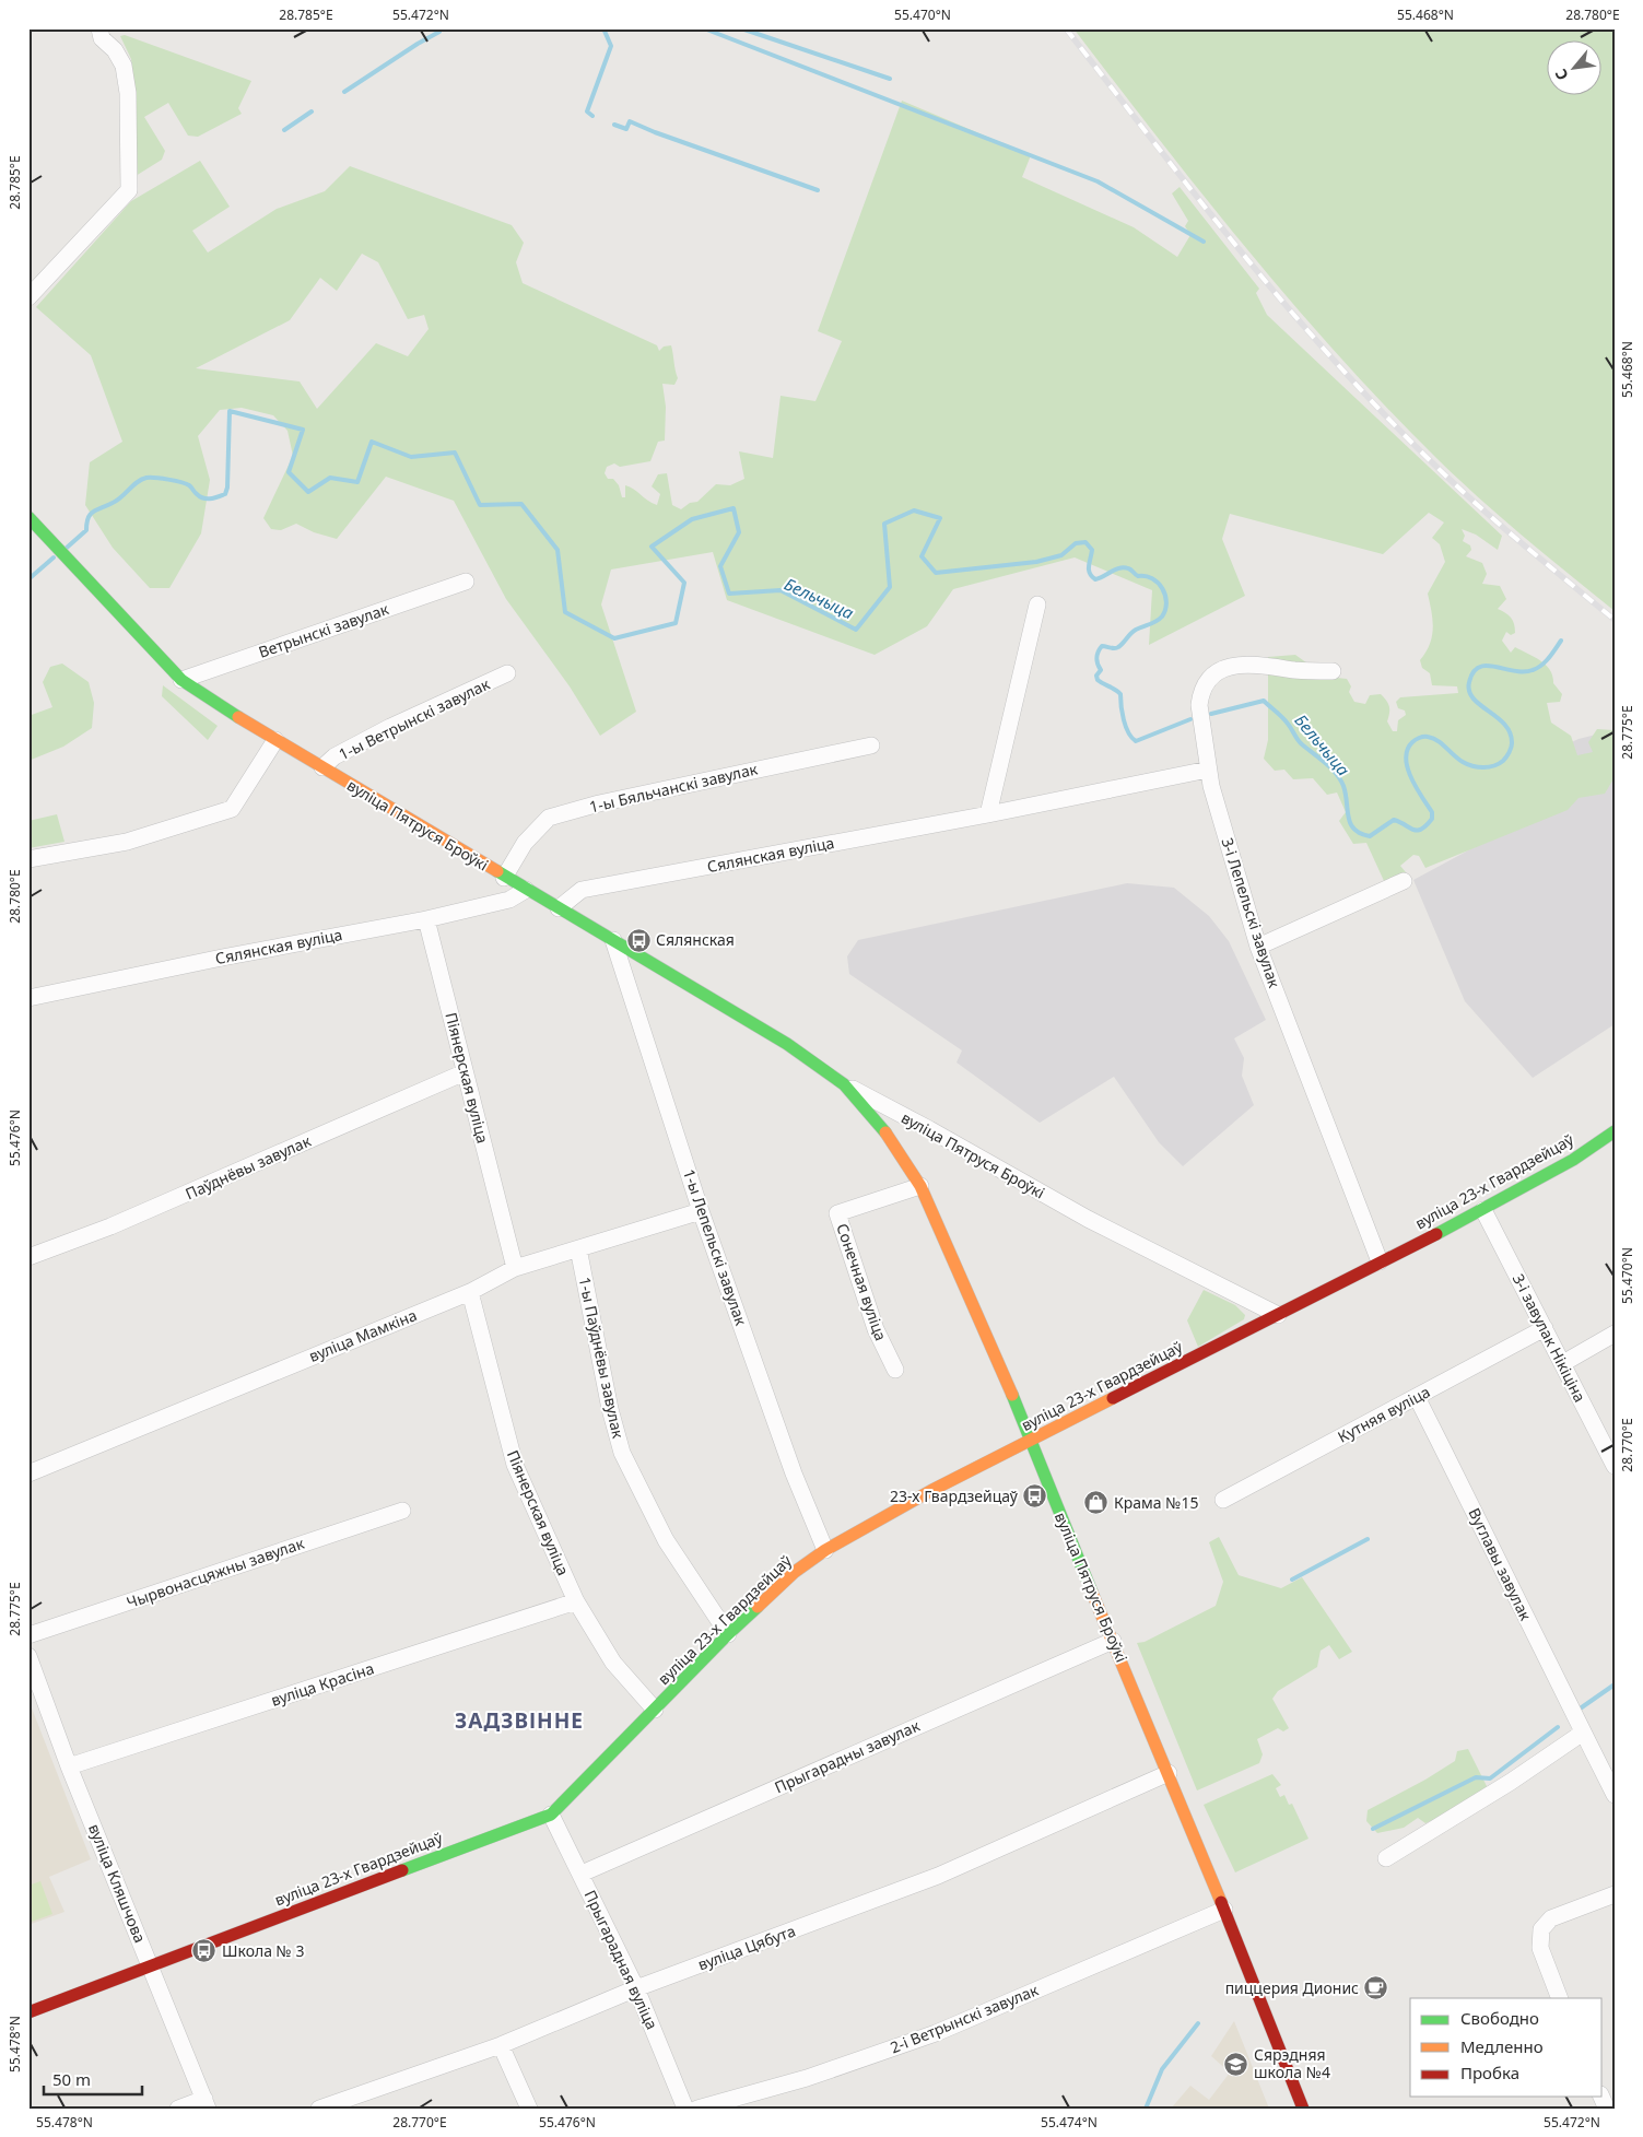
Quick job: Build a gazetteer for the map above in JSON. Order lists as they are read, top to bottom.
{
  "streets": {
    "main road": ["вуліца Пятруся Броўкі", "вуліца 23-х Гвардзейцаў"],
    "street": [
      "Ветрынскі завулак",
      "1-ы Ветрынскі завулак",
      "1-ы Бяльчанскі завулак",
      "Сялянская вуліца",
      "3-і Лепельскі завулак",
      "Піянерская вуліца",
      "Паўднёвы завулак",
      "1-ы Лепельскі завулак",
      "Сонечная вуліца",
      "вуліца Мамкіна",
      "3-і завулак Нікіціна",
      "1-ы Паўднёвы завулак",
      "Кутняя вуліца",
      "Вуглавы завулак",
      "Чырвонасцяжны завулак",
      "вуліца Красіна",
      "Прыгарадны завулак",
      "вуліца Кляшчова",
      "вуліца Цябута",
      "Прыгарадная вуліца",
      "2-і Ветрынскі завулак"
    ]
  },
  "crossings": [
    ["Ветрынскі завулак", "вуліца Пятруся Броўкі"],
    ["1-ы Ветрынскі завулак", "вуліца Пятруся Броўкі"],
    ["1-ы Бяльчанскі завулак", "вуліца Пятруся Броўкі"],
    ["вуліца Пятруся Броўкі", "Сялянская вуліца"],
    ["вуліца Пятруся Броўкі", "вуліца 23-х Гвардзейцаў"],
    ["вуліца Пятруся Броўкі", "1-ы Лепельскі завулак"],
    ["вуліца Пятруся Броўкі", "Сонечная вуліца"],
    ["вуліца Пятруся Броўкі", "Прыгарадны завулак"],
    ["вуліца Пятруся Броўкі", "вуліца Цябута"],
    ["вуліца Пятруся Броўкі", "2-і Ветрынскі завулак"],
    ["Сялянская вуліца", "3-і Лепельскі завулак"],
    ["Сялянская вуліца", "Піянерская вуліца"],
    ["3-і Лепельскі завулак", "вуліца 23-х Гвардзейцаў"],
    ["Піянерская вуліца", "Паўднёвы завулак"],
    ["Піянерская вуліца", "вуліца 23-х Гвардзейцаў"],
    ["Піянерская вуліца", "вуліца Мамкіна"],
    ["Піянерская вуліца", "вуліца Красіна"],
    ["вуліца 23-х Гвардзейцаў", "1-ы Лепельскі завулак"],
    ["вуліца 23-х Гвардзейцаў", "3-і завулак Нікіціна"],
    ["вуліца 23-х Гвардзейцаў", "1-ы Паўднёвы завулак"],
    ["вуліца 23-х Гвардзейцаў", "вуліца Кляшчова"],
    ["вуліца 23-х Гвардзейцаў", "Прыгарадная вуліца"],
    ["1-ы Лепельскі завулак", "вуліца Мамкіна"],
    ["вуліца Мамкіна", "1-ы Паўднёвы завулак"],
    ["3-і завулак Нікіціна", "Кутняя вуліца"],
    ["Кутняя вуліца", "Вуглавы завулак"],
    ["вуліца Красіна", "вуліца Кляшчова"],
    ["Прыгарадны завулак", "Прыгарадная вуліца"],
    ["вуліца Цябута", "Прыгарадная вуліца"]
  ],
  "districts": ["ЗАДЗВІННЕ"],
  "water": ["Бельчыца"],
  "places": {
    "bus stop": ["Сялянская", "23-х Гвардзейцаў", "Школа № 3"],
    "shop": ["Крама №15"],
    "cafe": ["пиццерия Дионис"],
    "school or university": ["Сярэдняя школа №4"]
  },
  "legend": ["Свободно", "Медленно", "Пробка"],
  "scale_bar": "50 m",
  "north": "bottom left",
  "coordinates": [
    "28.785°E",
    "55.472°N",
    "55.470°N",
    "55.468°N",
    "28.780°E",
    "28.775°E",
    "55.476°N",
    "28.770°E",
    "55.478°N",
    "55.474°N"
  ]
}
